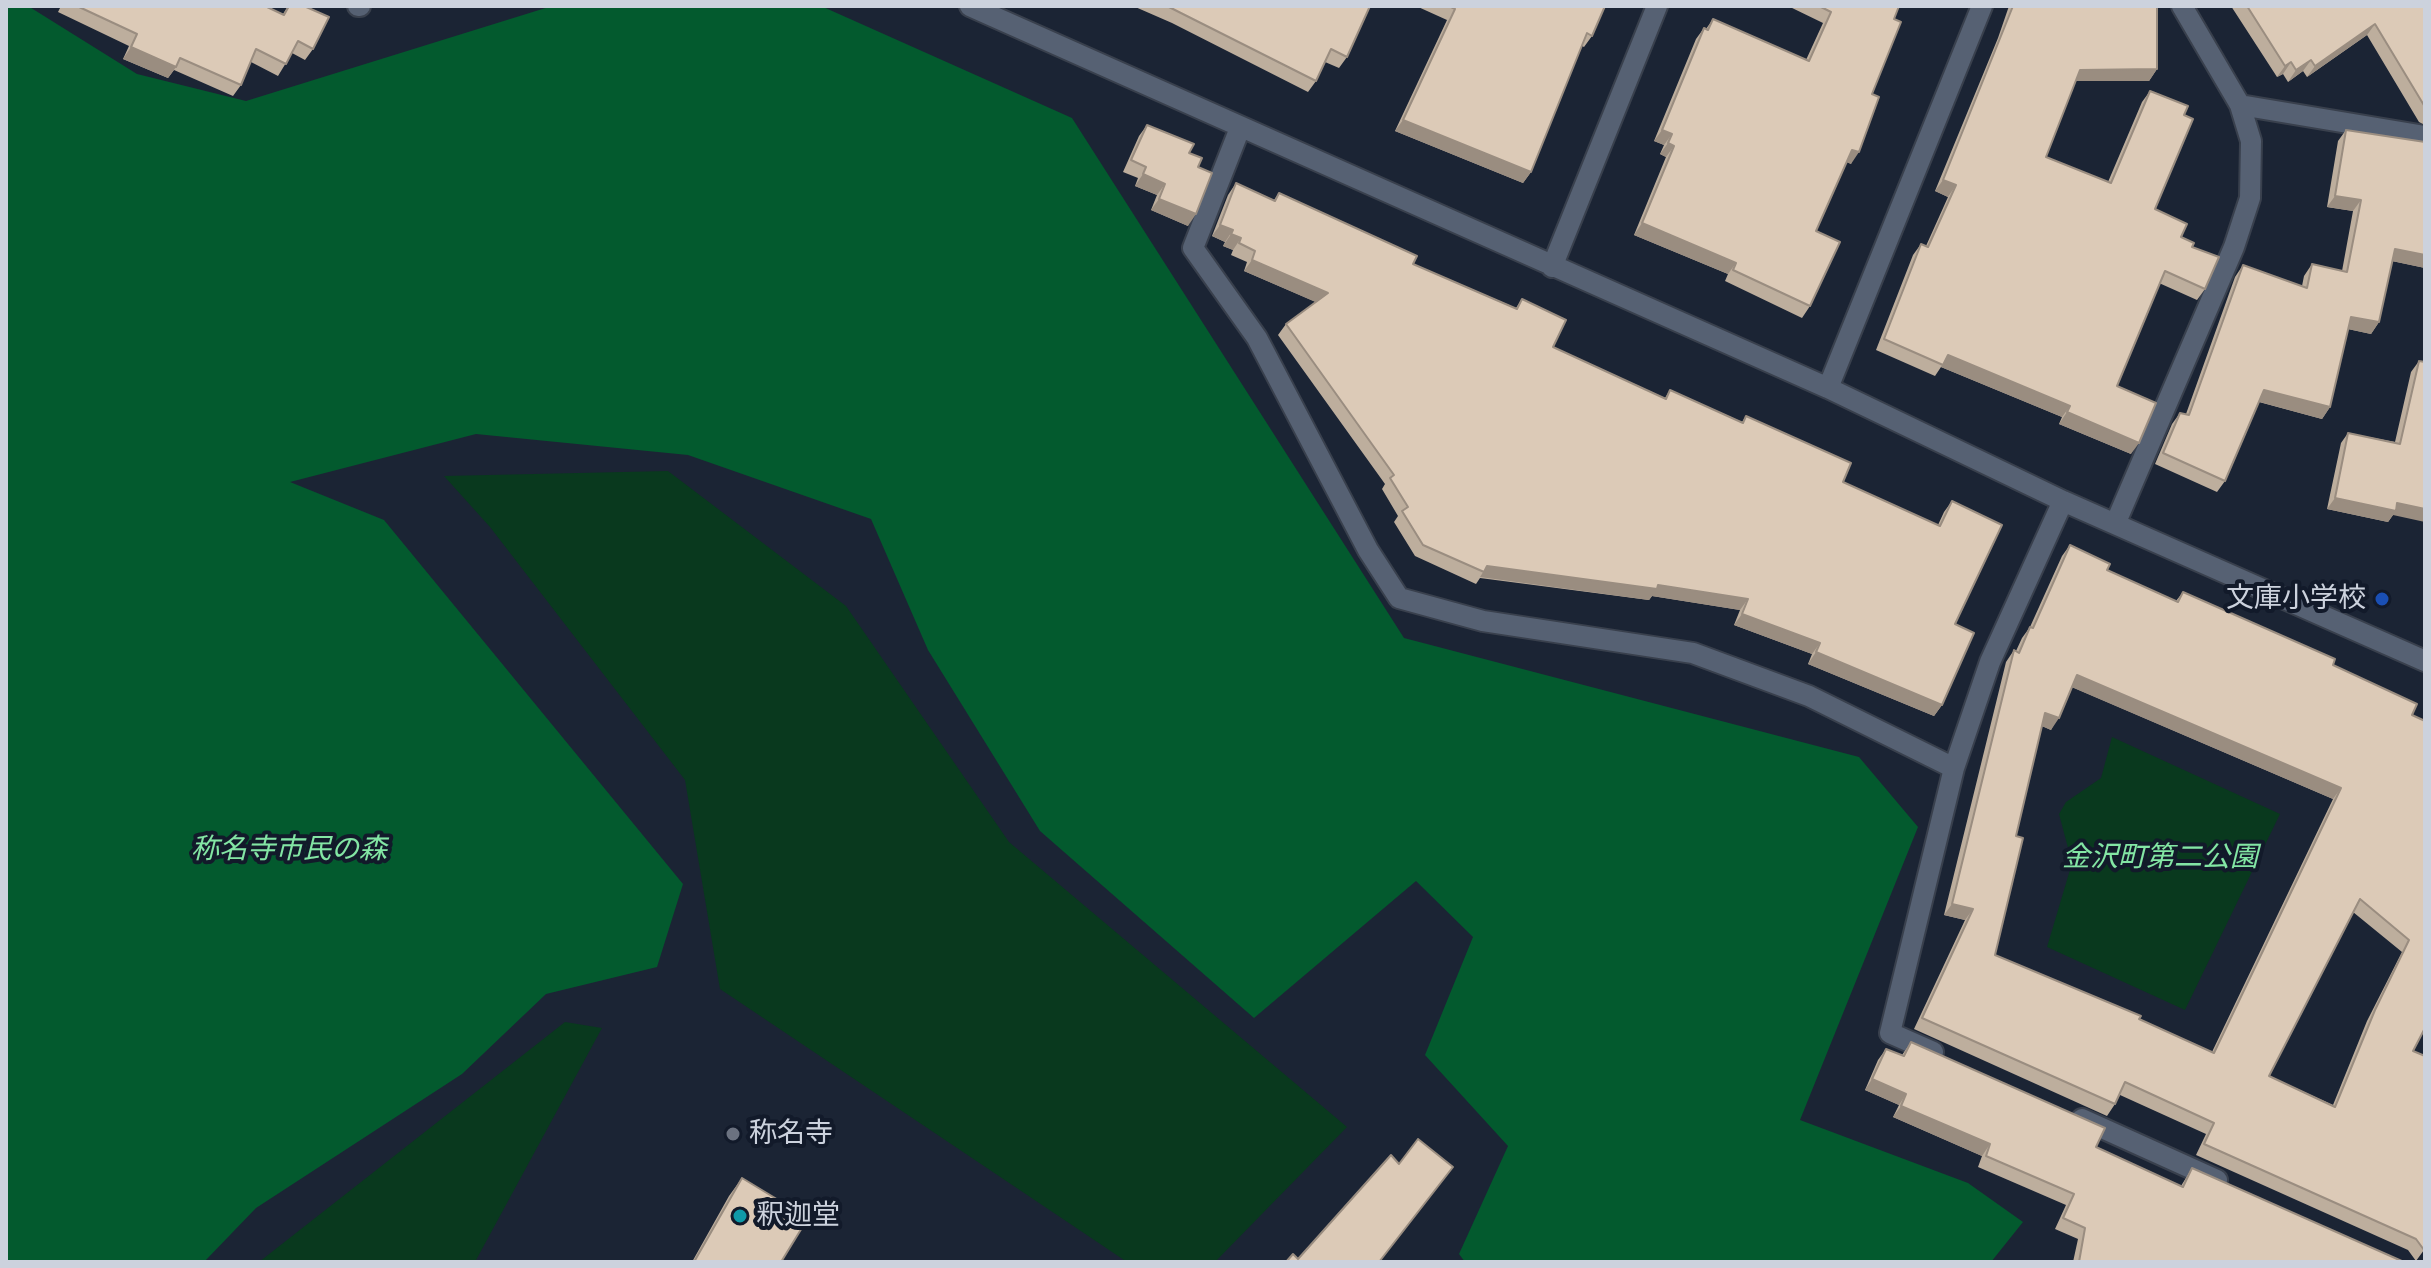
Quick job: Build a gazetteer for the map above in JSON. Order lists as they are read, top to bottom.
{
  "parks": ["称名寺市民の森", "金沢町第二公園"],
  "places": ["文庫小学校", "称名寺", "釈迦堂"]
}
